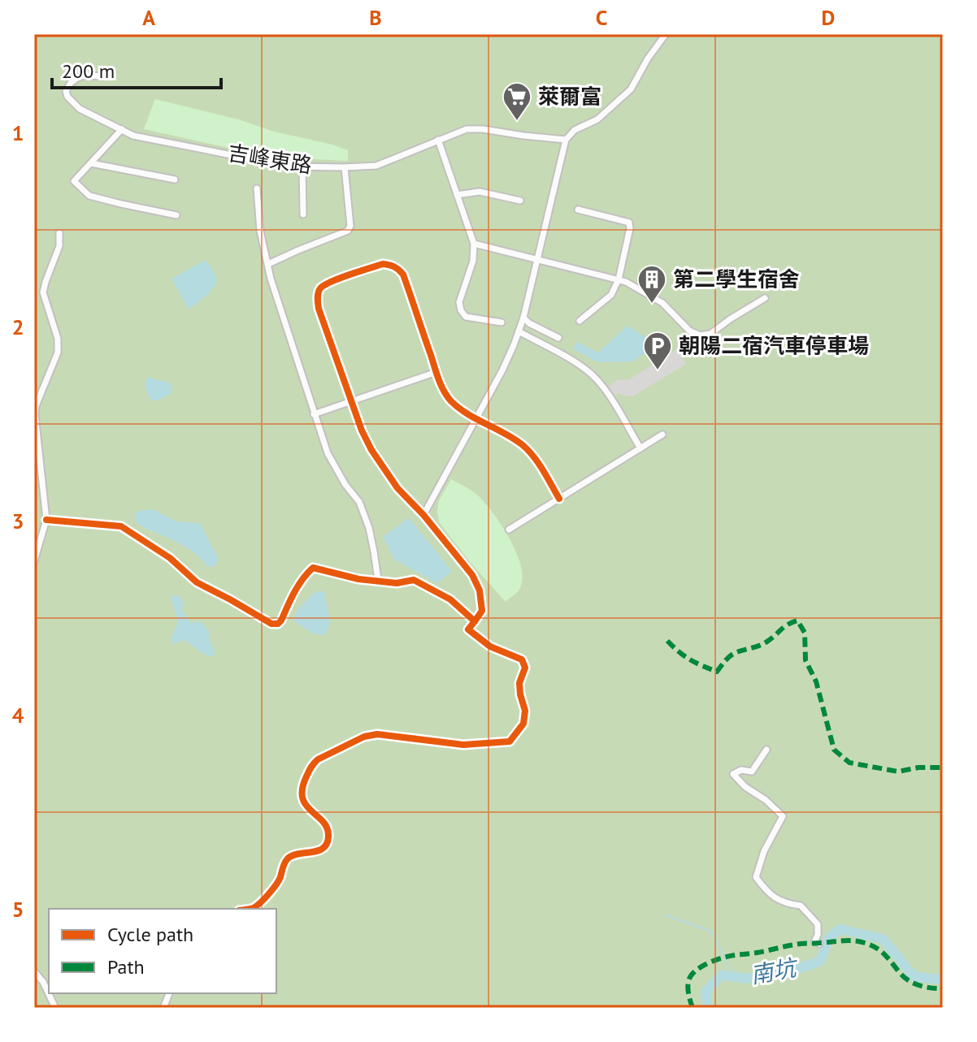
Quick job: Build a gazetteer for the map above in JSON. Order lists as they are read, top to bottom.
{
  "streets": {
    "street": ["吉峰東路"]
  },
  "water": ["南坑"],
  "places": {
    "supermarket": ["萊爾富"],
    "building": ["第二學生宿舍"],
    "parking": ["朝陽二宿汽車停車場"]
  },
  "legend": ["Cycle path", "Path"],
  "scale_bar": "200 m",
  "grid": {
    "columns": [
      "A",
      "B",
      "C",
      "D"
    ],
    "rows": [
      "1",
      "2",
      "3",
      "4",
      "5"
    ]
  }
}
